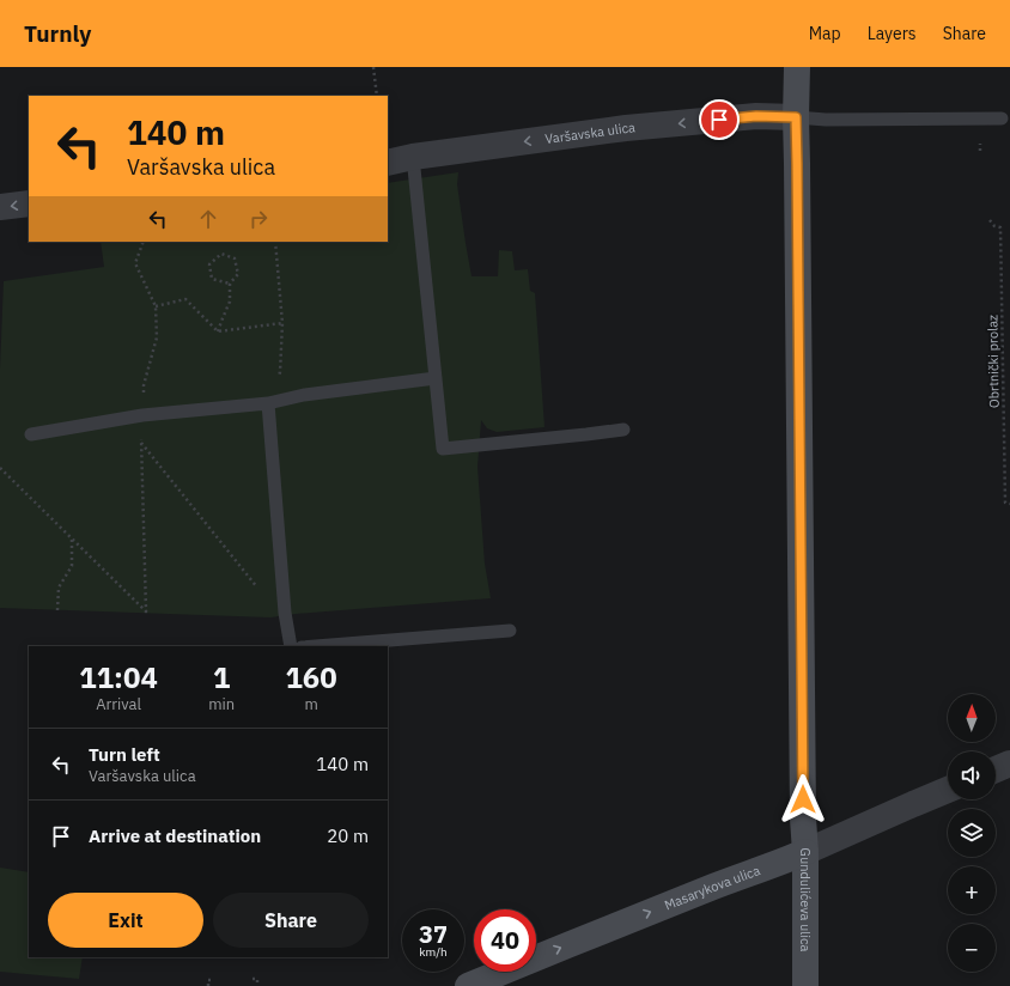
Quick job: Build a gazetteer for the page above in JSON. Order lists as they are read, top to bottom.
{
  "streets": {
    "street": ["Varšavska ulica", "Masarykova ulica", "Gundulićeva ulica"],
    "path": ["Obrtnički prolaz"]
  },
  "crossings": [
    ["Varšavska ulica", "Gundulićeva ulica"],
    ["Masarykova ulica", "Gundulićeva ulica"]
  ],
  "one_way": ["Varšavska ulica", "Masarykova ulica"],
  "north": "top",
  "page": {
    "header": "Turnly",
    "nav": ["Map", "Layers", "Share"],
    "turn": ["140 m", "Varšavska ulica"],
    "eta": [
      "11:04",
      "Arrival",
      "1",
      "min",
      "160",
      "m"
    ],
    "map_buttons": ["+", "−"],
    "list": [
      {
        "name": "Turn left",
        "note": "Varšavska ulica",
        "value": "140 m"
      },
      {
        "name": "Arrive at destination",
        "value": "20 m"
      }
    ],
    "buttons": ["Exit", "Share"],
    "speed": "37 km/h",
    "limit": "40"
  }
}
